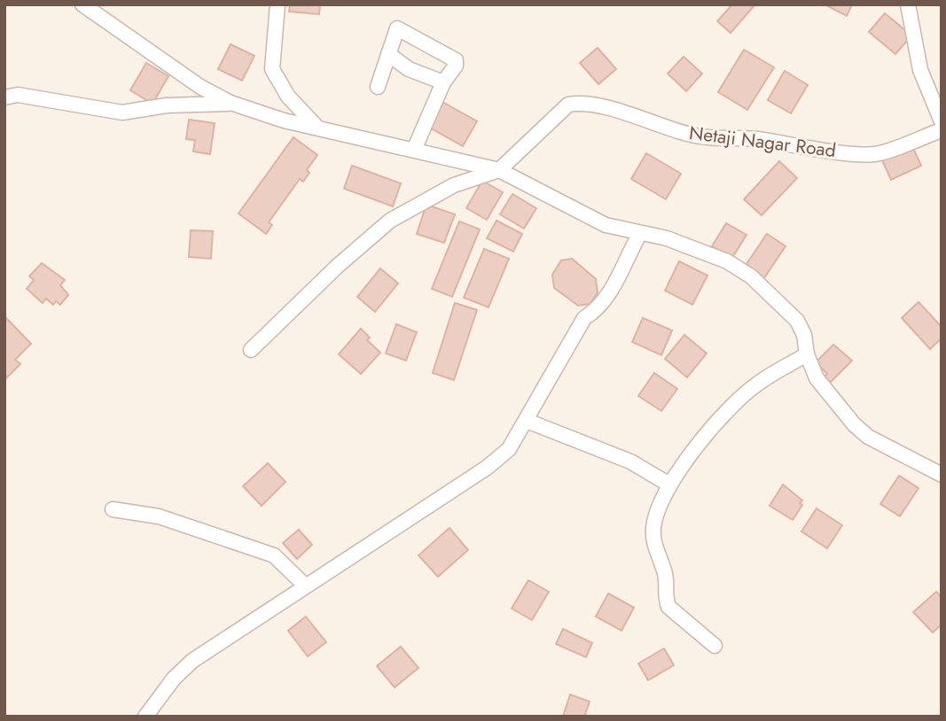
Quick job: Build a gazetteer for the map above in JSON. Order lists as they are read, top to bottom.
{
  "streets": {
    "street": ["Netaji Nagar Road"]
  }
}
